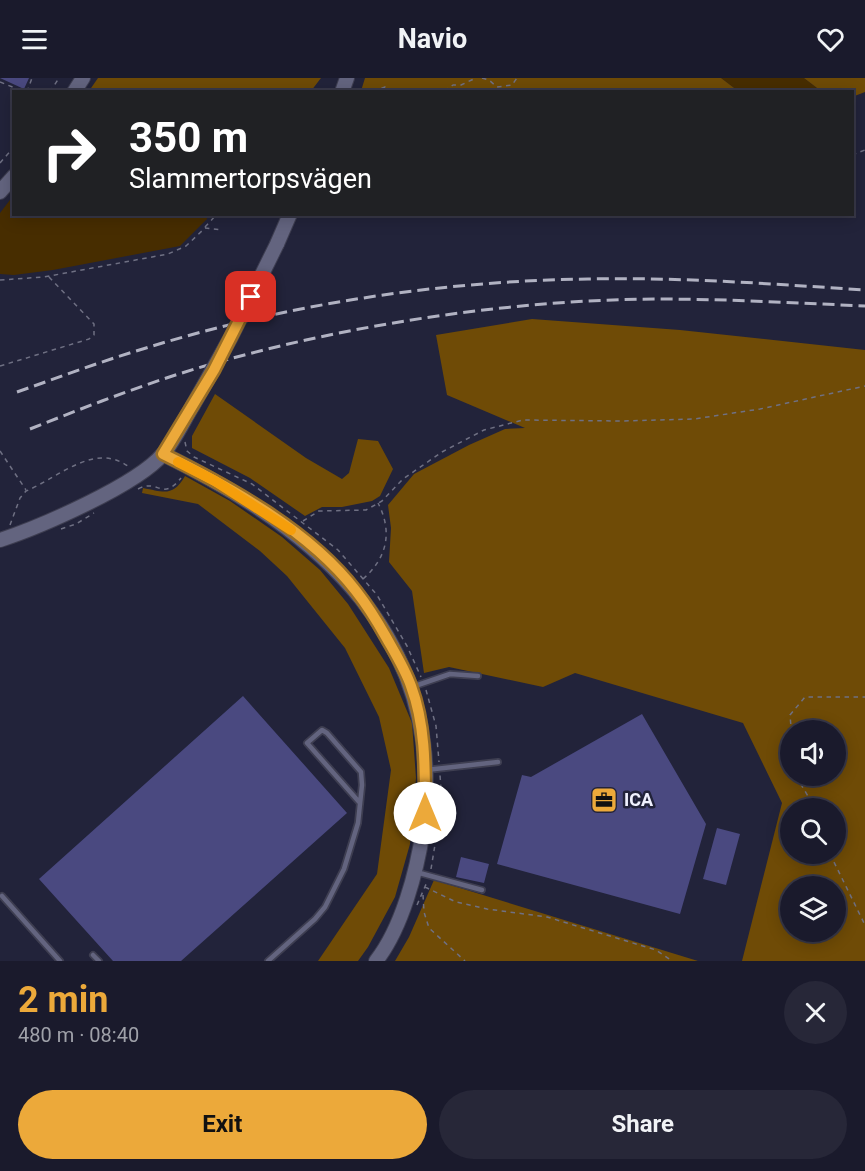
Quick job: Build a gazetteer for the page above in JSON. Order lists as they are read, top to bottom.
{
  "places": {
    "office": ["ICA"]
  },
  "page": {
    "header": "Navio",
    "turn": ["350 m", "Slammertorpsvägen"],
    "heading": ["2 min", "480 m · 08:40"],
    "buttons": ["Exit", "Share"]
  }
}
